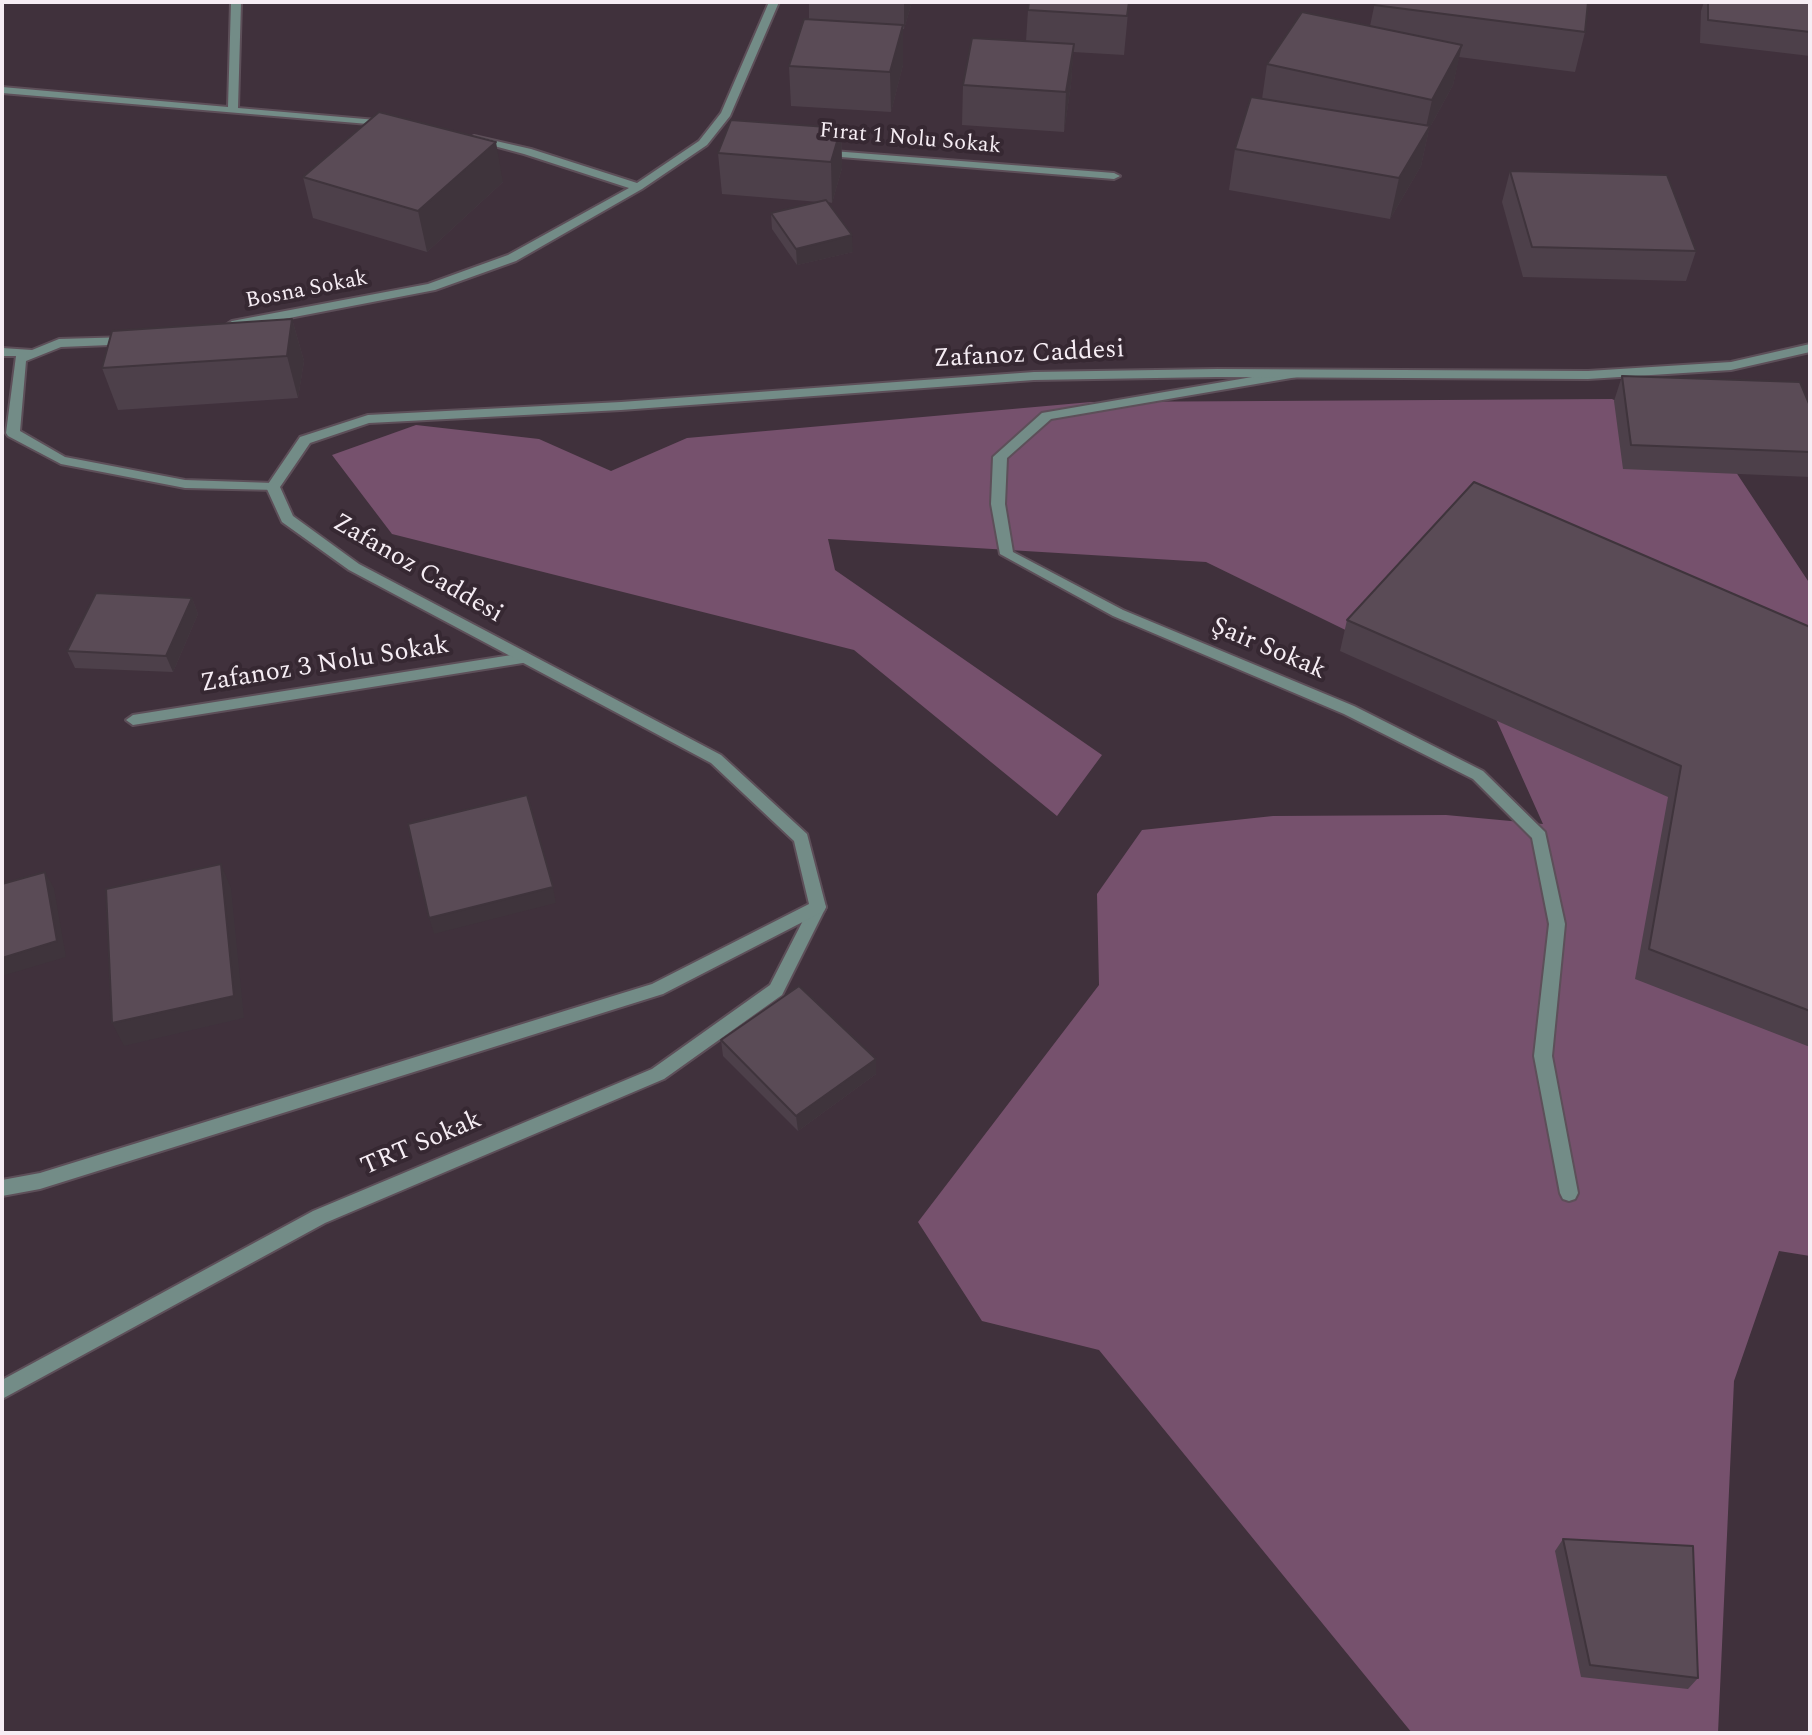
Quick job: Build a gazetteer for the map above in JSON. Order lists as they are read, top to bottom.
{
  "streets": {
    "street": [
      "Fırat 1 Nolu Sokak",
      "Bosna Sokak",
      "Zafanoz Caddesi",
      "Şair Sokak",
      "Zafanoz 3 Nolu Sokak",
      "TRT Sokak"
    ]
  },
  "crossings": [
    ["Zafanoz Caddesi", "Şair Sokak"],
    ["Zafanoz Caddesi", "Zafanoz 3 Nolu Sokak"],
    ["Zafanoz Caddesi", "TRT Sokak"]
  ]
}
